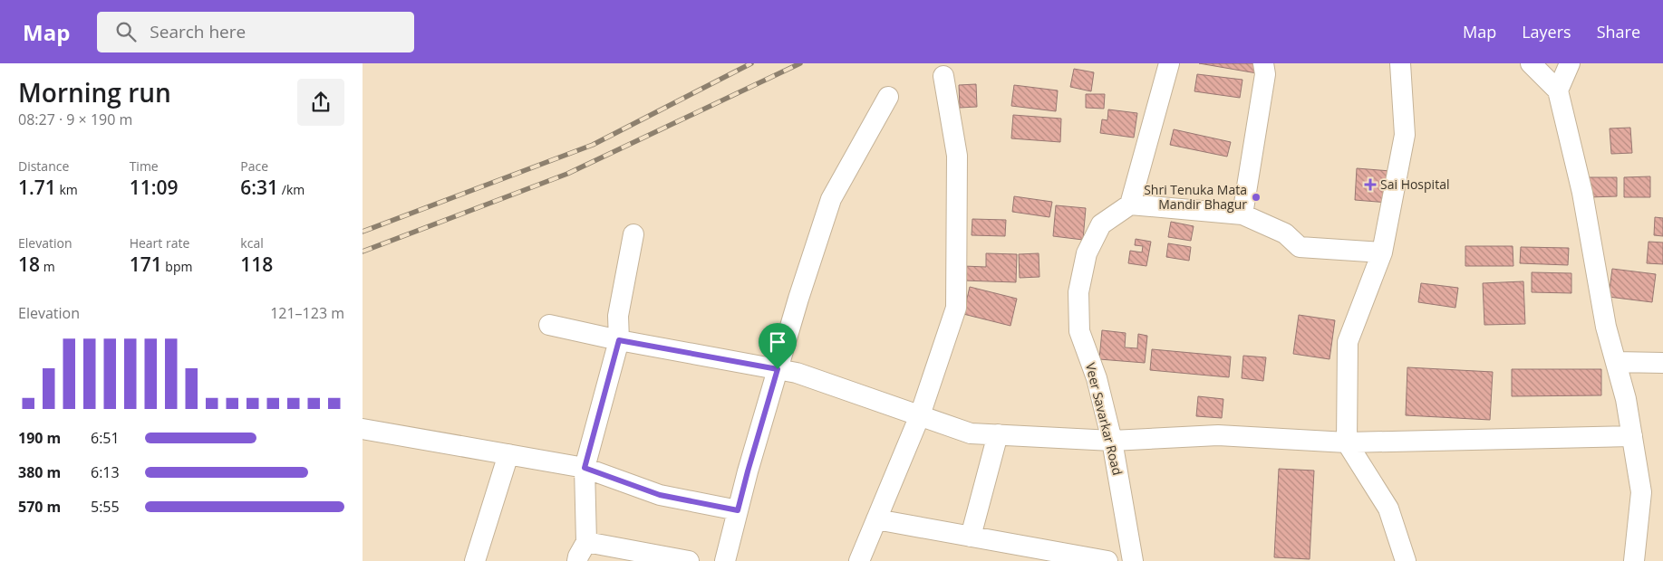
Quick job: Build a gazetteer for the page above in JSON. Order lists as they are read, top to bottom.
{
  "streets": {
    "street": ["Veer Savarkar Road"]
  },
  "places": {
    "health": ["Sai Hospital"],
    "other": ["Shri Tenuka Mata Mandir Bhagur"]
  },
  "page": {
    "header": "Map",
    "search": "Search here",
    "nav": ["Map", "Layers", "Share"],
    "heading": ["Morning run", "08:27 · 9 × 190 m"],
    "stats": [
      ["Distance", "1.71 km"],
      ["Time", "11:09"],
      ["Pace", "6:31 /km"],
      ["Elevation", "18 m"],
      ["Heart rate", "171 bpm"],
      ["kcal", "118"]
    ],
    "chart": ["Elevation", "121–123 m"],
    "list": [
      {
        "name": "190 m",
        "note": "6:51"
      },
      {
        "name": "380 m",
        "note": "6:13"
      },
      {
        "name": "570 m",
        "note": "5:55"
      }
    ]
  }
}
